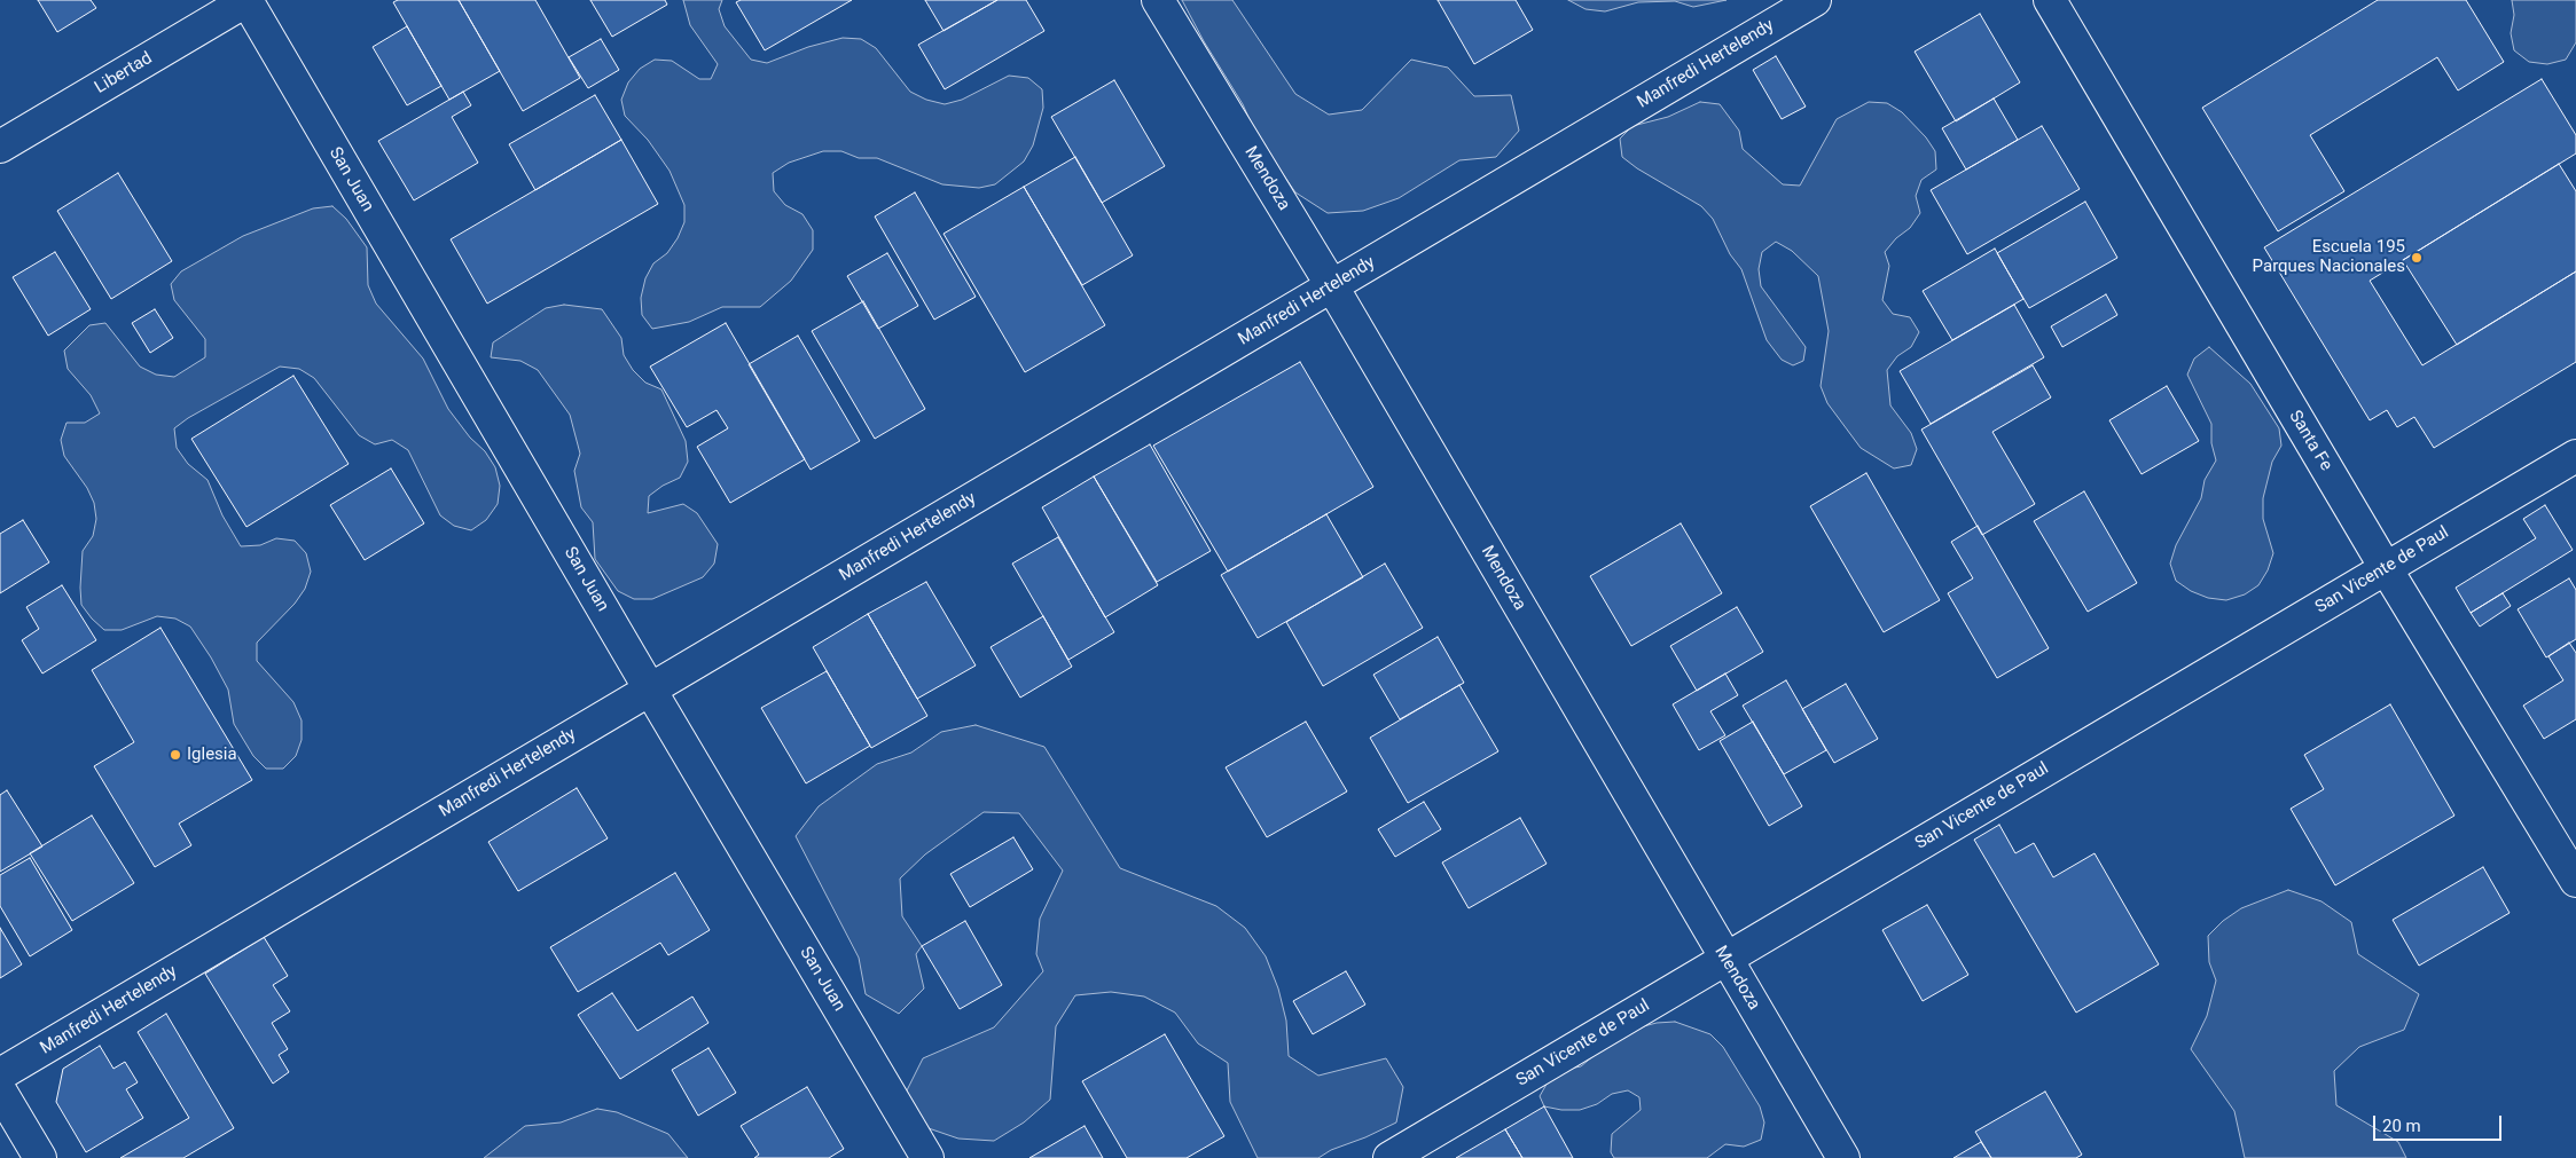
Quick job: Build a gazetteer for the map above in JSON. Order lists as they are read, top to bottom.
{
  "streets": {
    "street": [
      "Manfredi Hertelendy",
      "Libertad",
      "Mendoza",
      "San Juan",
      "Santa Fe",
      "San Vicente de Paul"
    ]
  },
  "crossings": [
    ["Manfredi Hertelendy", "Mendoza"],
    ["Manfredi Hertelendy", "San Juan"],
    ["Libertad", "San Juan"],
    ["Mendoza", "San Vicente de Paul"],
    ["Santa Fe", "San Vicente de Paul"]
  ],
  "places": ["Escuela 195 Parques Nacionales", "Iglesia"],
  "scale_bar": "20 m"
}
